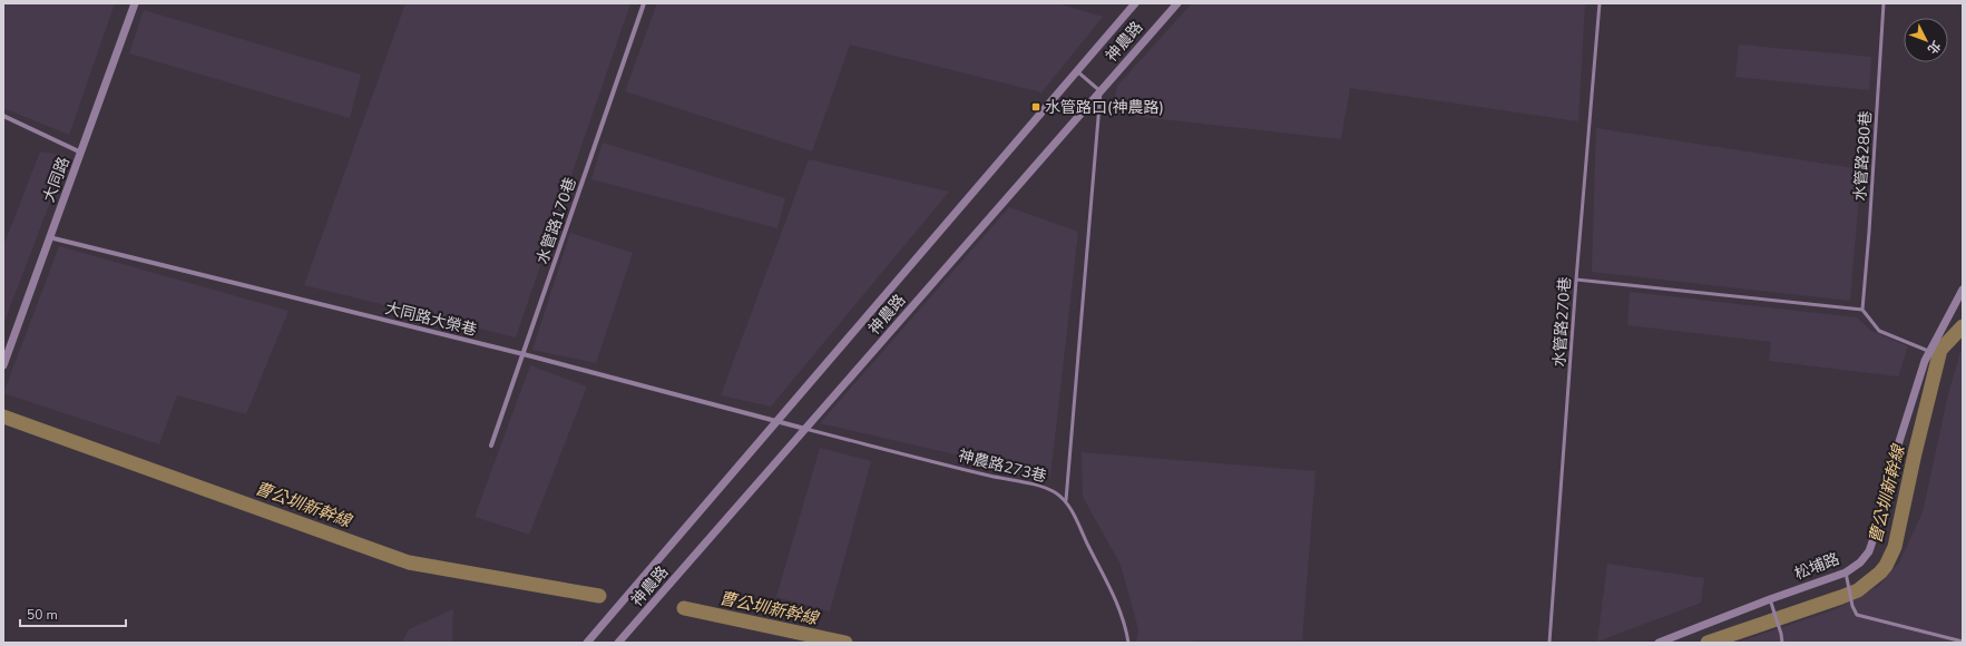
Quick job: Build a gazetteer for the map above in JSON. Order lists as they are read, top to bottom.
{
  "streets": {
    "street": [
      "神農路",
      "大同路",
      "水管路170巷",
      "大同路大榮巷",
      "松埔路"
    ],
    "lane": ["水管路280巷", "水管路270巷", "神農路273巷"]
  },
  "crossings": [
    ["神農路", "大同路大榮巷"],
    ["神農路", "神農路273巷"],
    ["大同路", "大同路大榮巷"],
    ["水管路170巷", "大同路大榮巷"],
    ["大同路大榮巷", "神農路273巷"]
  ],
  "water": ["曹公圳新幹線"],
  "places": {
    "transit": ["水管路口(神農路)"]
  },
  "scale_bar": "50 m",
  "north": "bottom right"
}
